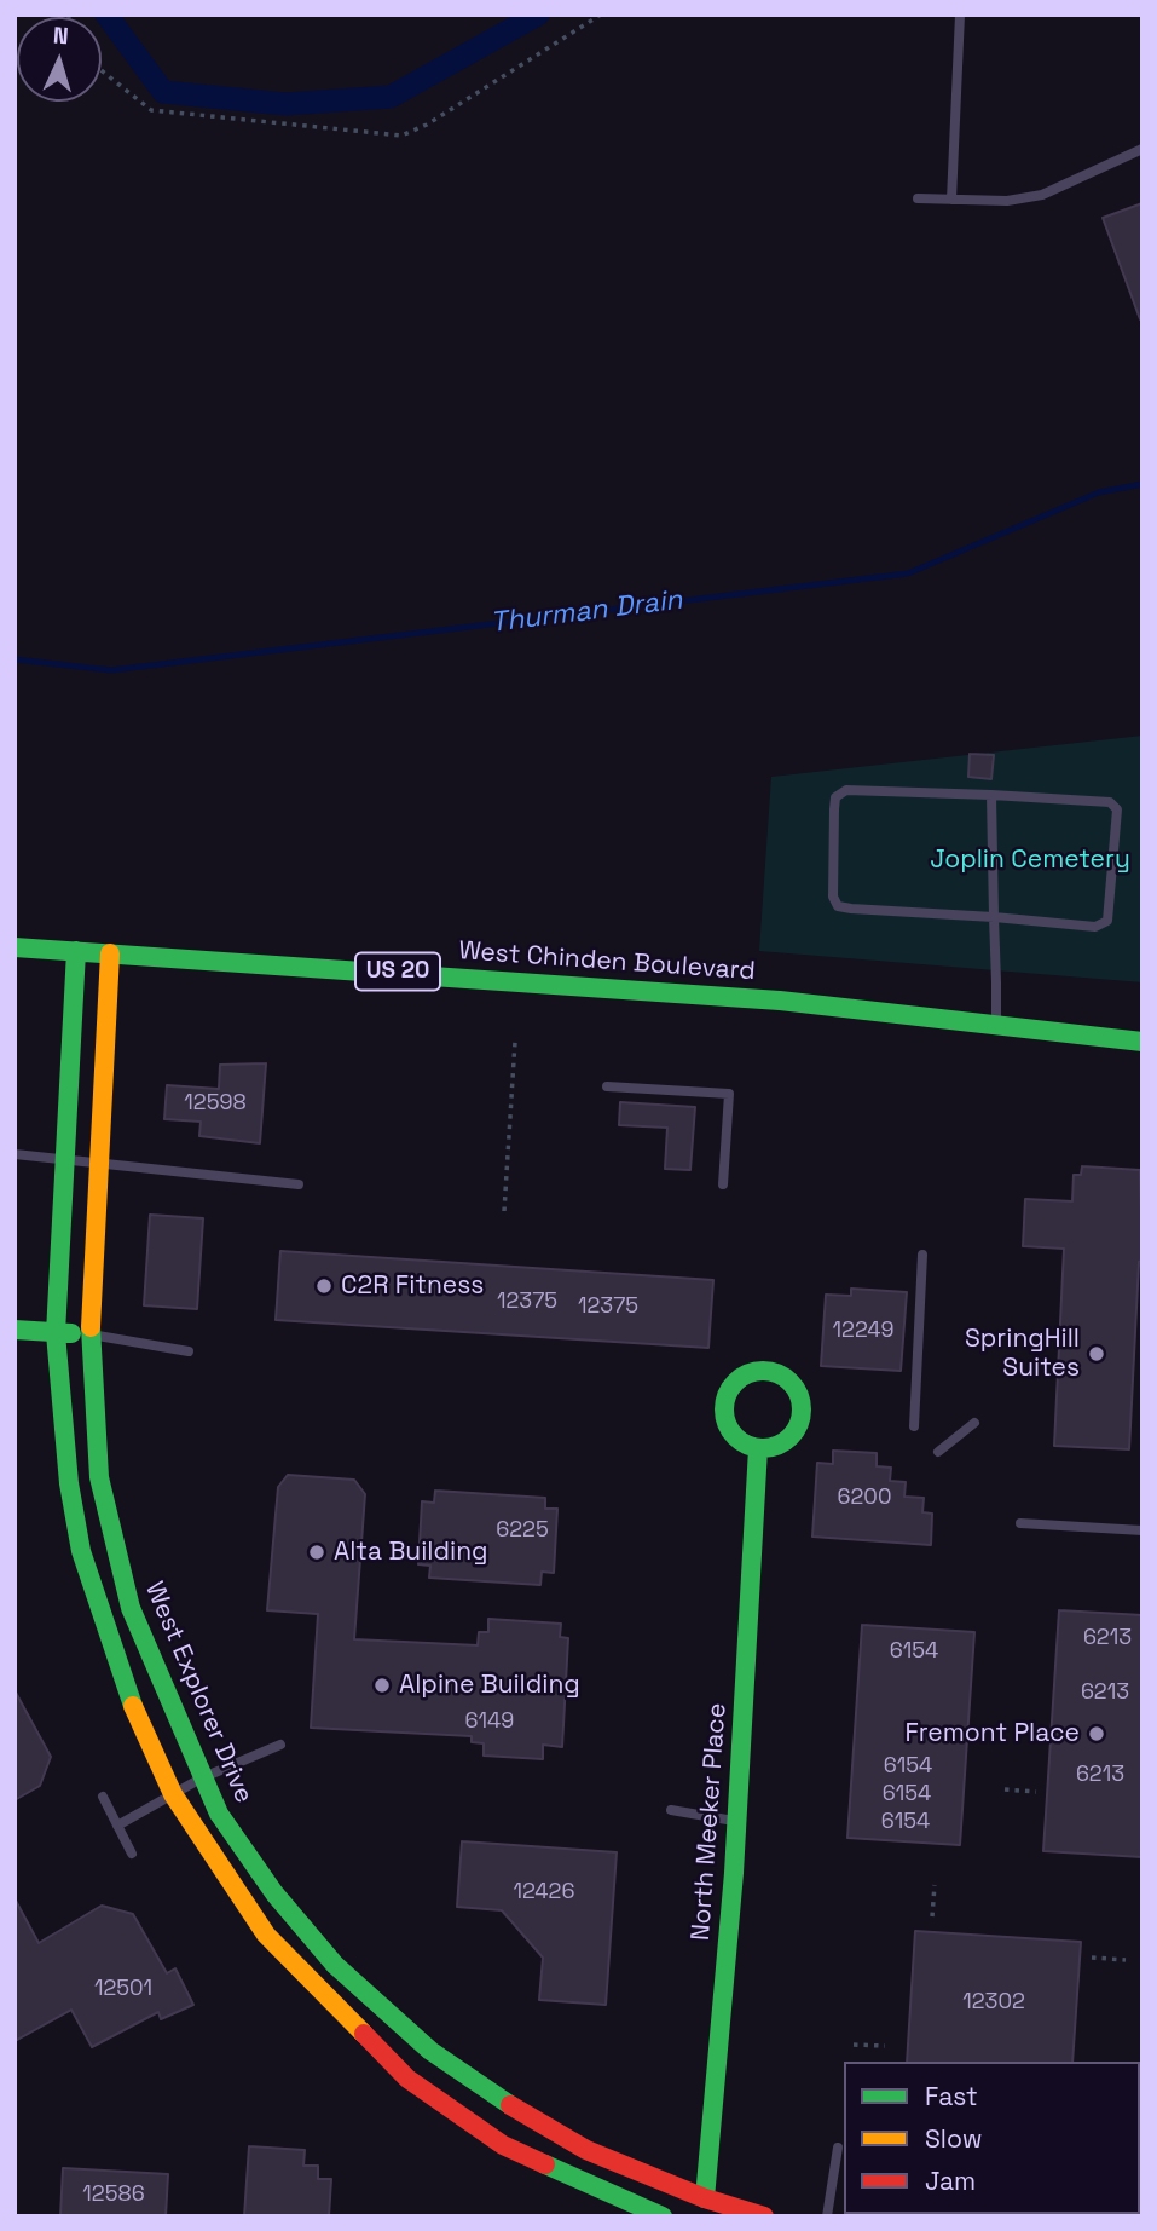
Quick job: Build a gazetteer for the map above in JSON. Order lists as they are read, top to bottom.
{
  "streets": {
    "street": [
      "West Chinden Boulevard",
      "US 20",
      "West Explorer Drive",
      "North Meeker Place"
    ]
  },
  "crossings": [
    ["West Chinden Boulevard", "West Explorer Drive"],
    ["West Explorer Drive", "North Meeker Place"]
  ],
  "water": ["Thurman Drain"],
  "parks": ["Joplin Cemetery"],
  "places": [
    "C2R Fitness",
    "SpringHill Suites",
    "Alta Building",
    "Alpine Building",
    "Fremont Place"
  ],
  "house_numbers": [
    "12598",
    "12375",
    "12375",
    "12249",
    "6200",
    "6225",
    "6213",
    "6154",
    "6213",
    "6149",
    "6154",
    "6213",
    "6154",
    "6154",
    "12426",
    "12501",
    "12302",
    "12586"
  ],
  "legend": ["Fast", "Slow", "Jam"],
  "north": "top"
}
